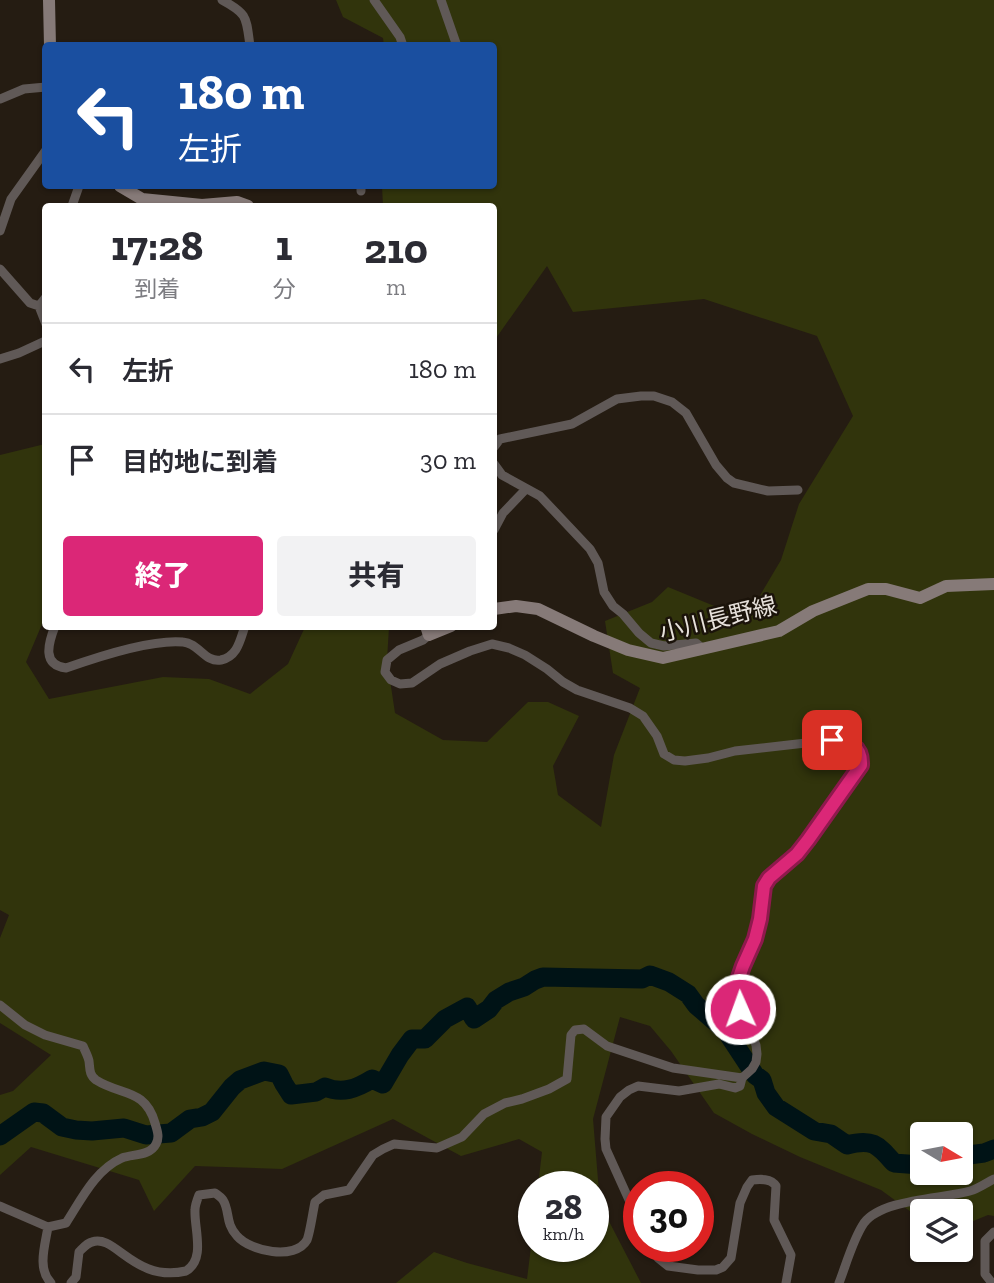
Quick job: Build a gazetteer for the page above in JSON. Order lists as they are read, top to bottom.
{
  "streets": {
    "main road": ["小川長野線"]
  },
  "north": "right",
  "page": {
    "turn": ["180 m", "左折"],
    "eta": [
      "17:28",
      "到着",
      "1",
      "分",
      "210",
      "m"
    ],
    "list": [
      {
        "name": "左折",
        "value": "180 m"
      },
      {
        "name": "目的地に到着",
        "value": "30 m"
      }
    ],
    "buttons": ["終了", "共有"],
    "speed": "28 km/h",
    "limit": "30"
  }
}
